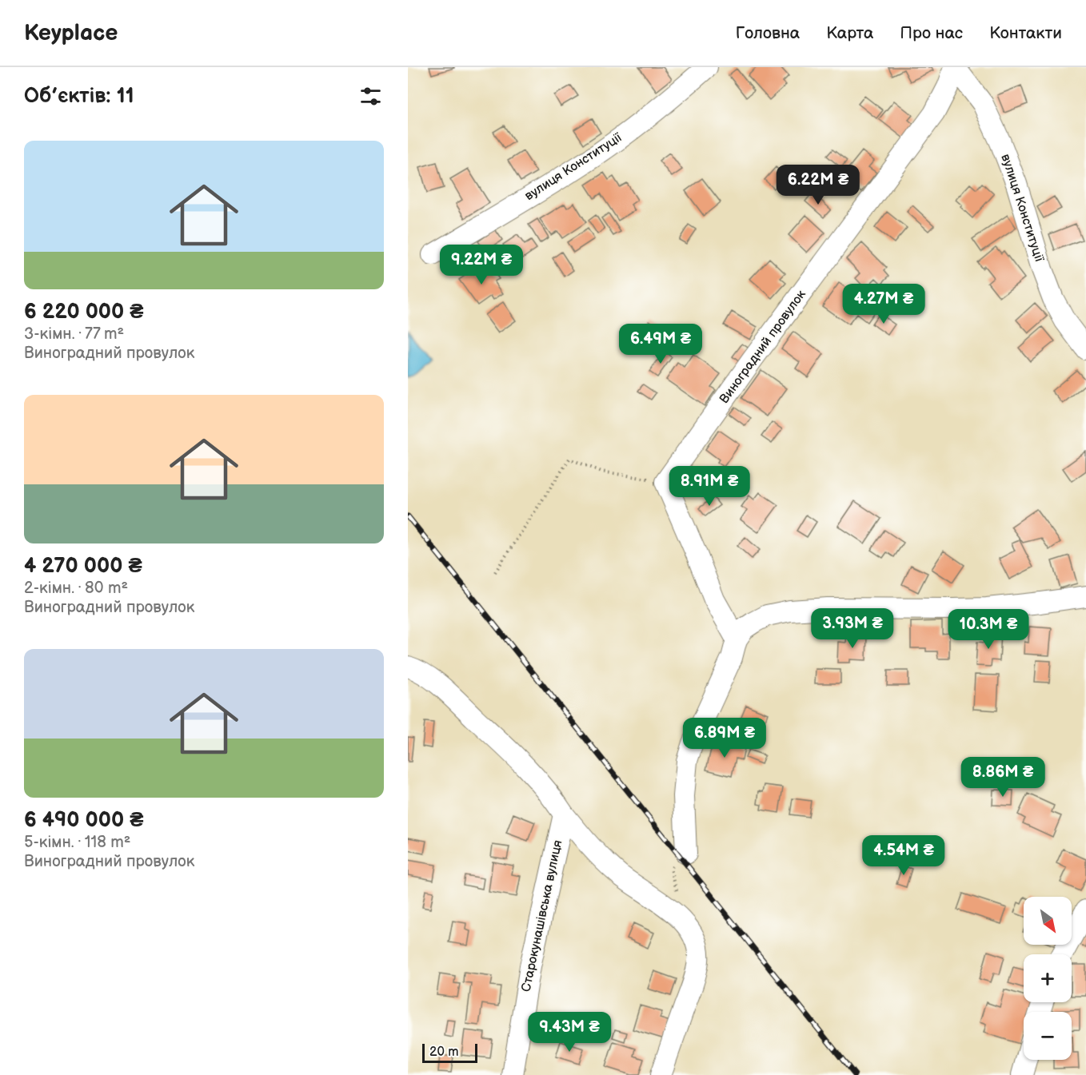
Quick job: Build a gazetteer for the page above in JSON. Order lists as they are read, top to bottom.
{
  "streets": {
    "street": ["вулиця Конституції", "Виноградний провулок", "Старокунашівська вулиця"]
  },
  "crossings": [
    ["вулиця Конституції", "Виноградний провулок"]
  ],
  "scale_bar": "20 m",
  "north": "bottom right",
  "page": {
    "header": "Keyplace",
    "nav": [
      "Головна",
      "Карта",
      "Про нас",
      "Контакти"
    ],
    "heading": "Об’єктів: 11",
    "list": [
      {
        "name": "6 220 000 ₴",
        "note": "3-кімн. · 77 m² · Виноградний провулок"
      },
      {
        "name": "4 270 000 ₴",
        "note": "2-кімн. · 80 m² · Виноградний провулок"
      },
      {
        "name": "6 490 000 ₴",
        "note": "5-кімн. · 118 m² · Виноградний провулок"
      }
    ],
    "price": [
      "6.22M ₴",
      "9.22M ₴",
      "4.27M ₴",
      "6.49M ₴",
      "8.91M ₴",
      "3.93M ₴",
      "10.3M ₴",
      "6.89M ₴",
      "8.86M ₴",
      "4.54M ₴",
      "9.43M ₴"
    ],
    "map_buttons": ["+", "−"],
    "scale": "20 m"
  }
}
